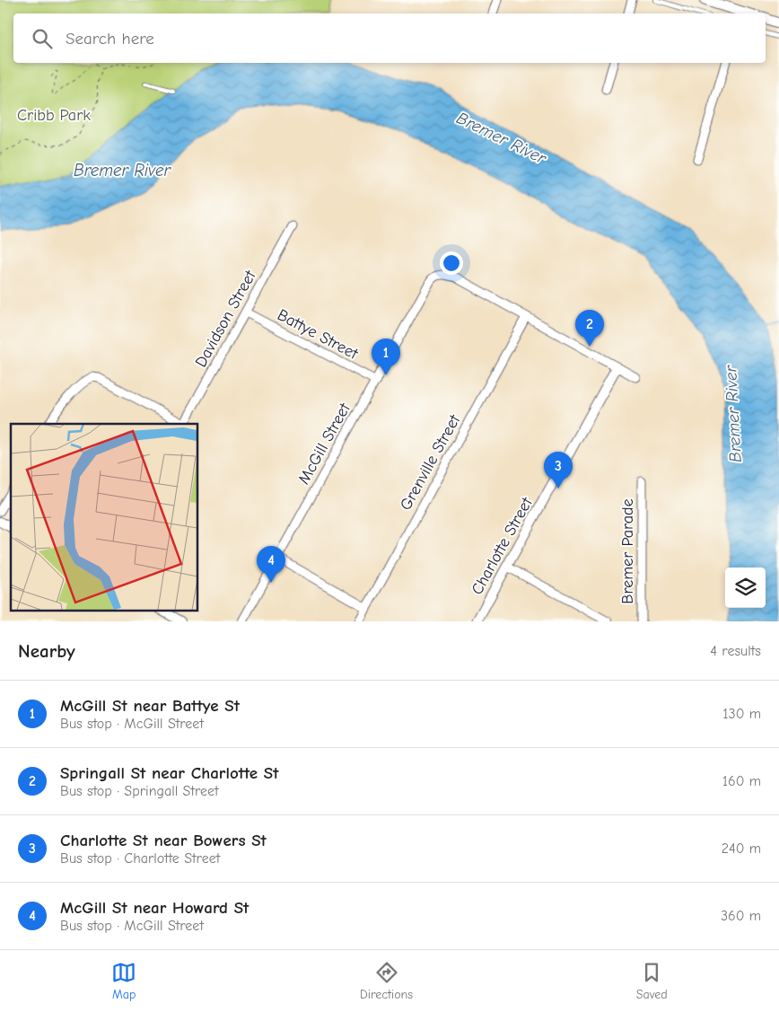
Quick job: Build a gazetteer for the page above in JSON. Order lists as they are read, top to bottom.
{
  "streets": {
    "street": [
      "Davidson Street",
      "Battye Street",
      "McGill Street",
      "Grenville Street",
      "Charlotte Street",
      "Bremer Parade"
    ]
  },
  "crossings": [
    ["Davidson Street", "Battye Street"],
    ["Battye Street", "McGill Street"],
    ["McGill Street", "Grenville Street"]
  ],
  "water": ["Bremer River"],
  "parks": ["Cribb Park"],
  "page": {
    "search": "Search here",
    "pins": [
      "2",
      "1",
      "3",
      "4"
    ],
    "heading": ["Nearby", "4 results"],
    "list": [
      {
        "mark": "1",
        "name": "McGill St near Battye St",
        "note": "Bus stop · McGill Street",
        "value": "130 m"
      },
      {
        "mark": "2",
        "name": "Springall St near Charlotte St",
        "note": "Bus stop · Springall Street",
        "value": "160 m"
      },
      {
        "mark": "3",
        "name": "Charlotte St near Bowers St",
        "note": "Bus stop · Charlotte Street",
        "value": "240 m"
      },
      {
        "mark": "4",
        "name": "McGill St near Howard St",
        "note": "Bus stop · McGill Street",
        "value": "360 m"
      }
    ],
    "nav": ["Map", "Directions", "Saved"]
  }
}
